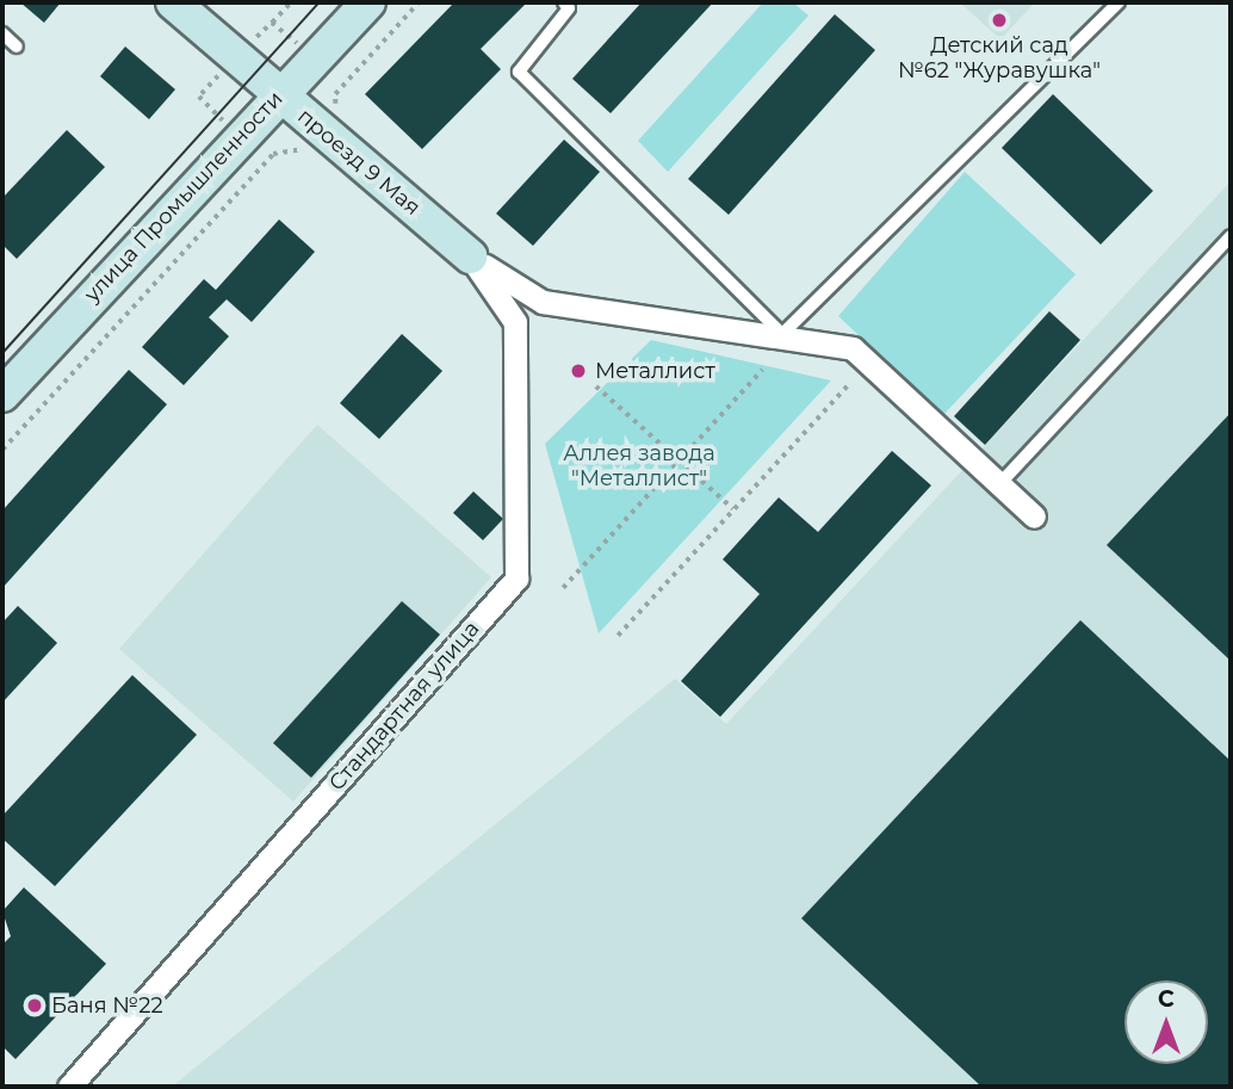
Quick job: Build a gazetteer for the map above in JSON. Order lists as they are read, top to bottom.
{
  "streets": {
    "main road": ["проезд 9 Мая", "улица Промышленности"],
    "street": ["Стандартная улица"]
  },
  "crossings": [
    ["проезд 9 Мая", "улица Промышленности"],
    ["проезд 9 Мая", "Стандартная улица"]
  ],
  "parks": ["Аллея завода \"Металлист\""],
  "places": ["Детский сад №62 \"Журавушка\"", "Металлист", "Баня №22"],
  "north": "top"
}
